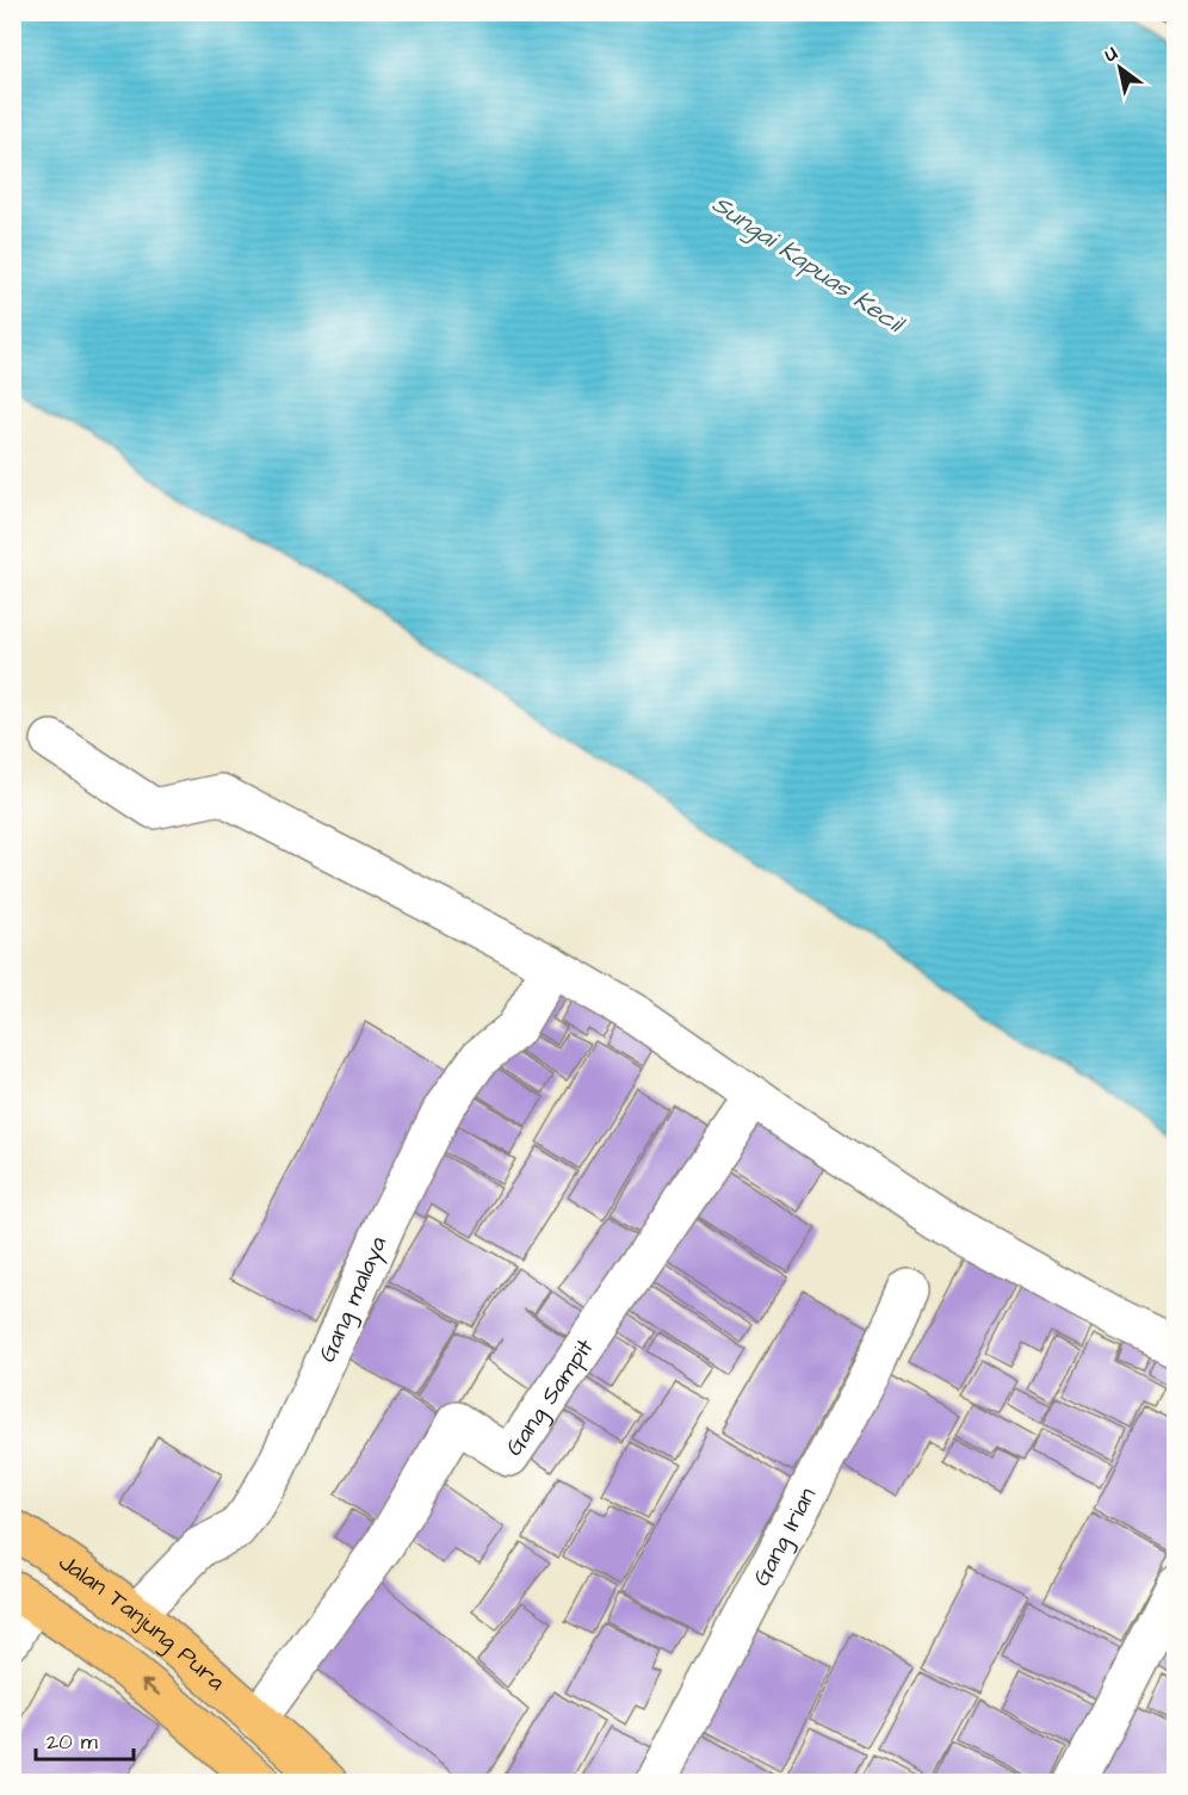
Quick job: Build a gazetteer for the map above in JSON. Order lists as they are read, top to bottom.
{
  "streets": {
    "highway": ["Jalan Tanjung Pura"],
    "street": ["Gang malaya", "Gang Sampit", "Gang Irian"]
  },
  "crossings": [
    ["Gang malaya", "Jalan Tanjung Pura"],
    ["Gang Sampit", "Jalan Tanjung Pura"]
  ],
  "water": ["Sungai Kapuas Kecil"],
  "scale_bar": "20 m",
  "north": "top left"
}
